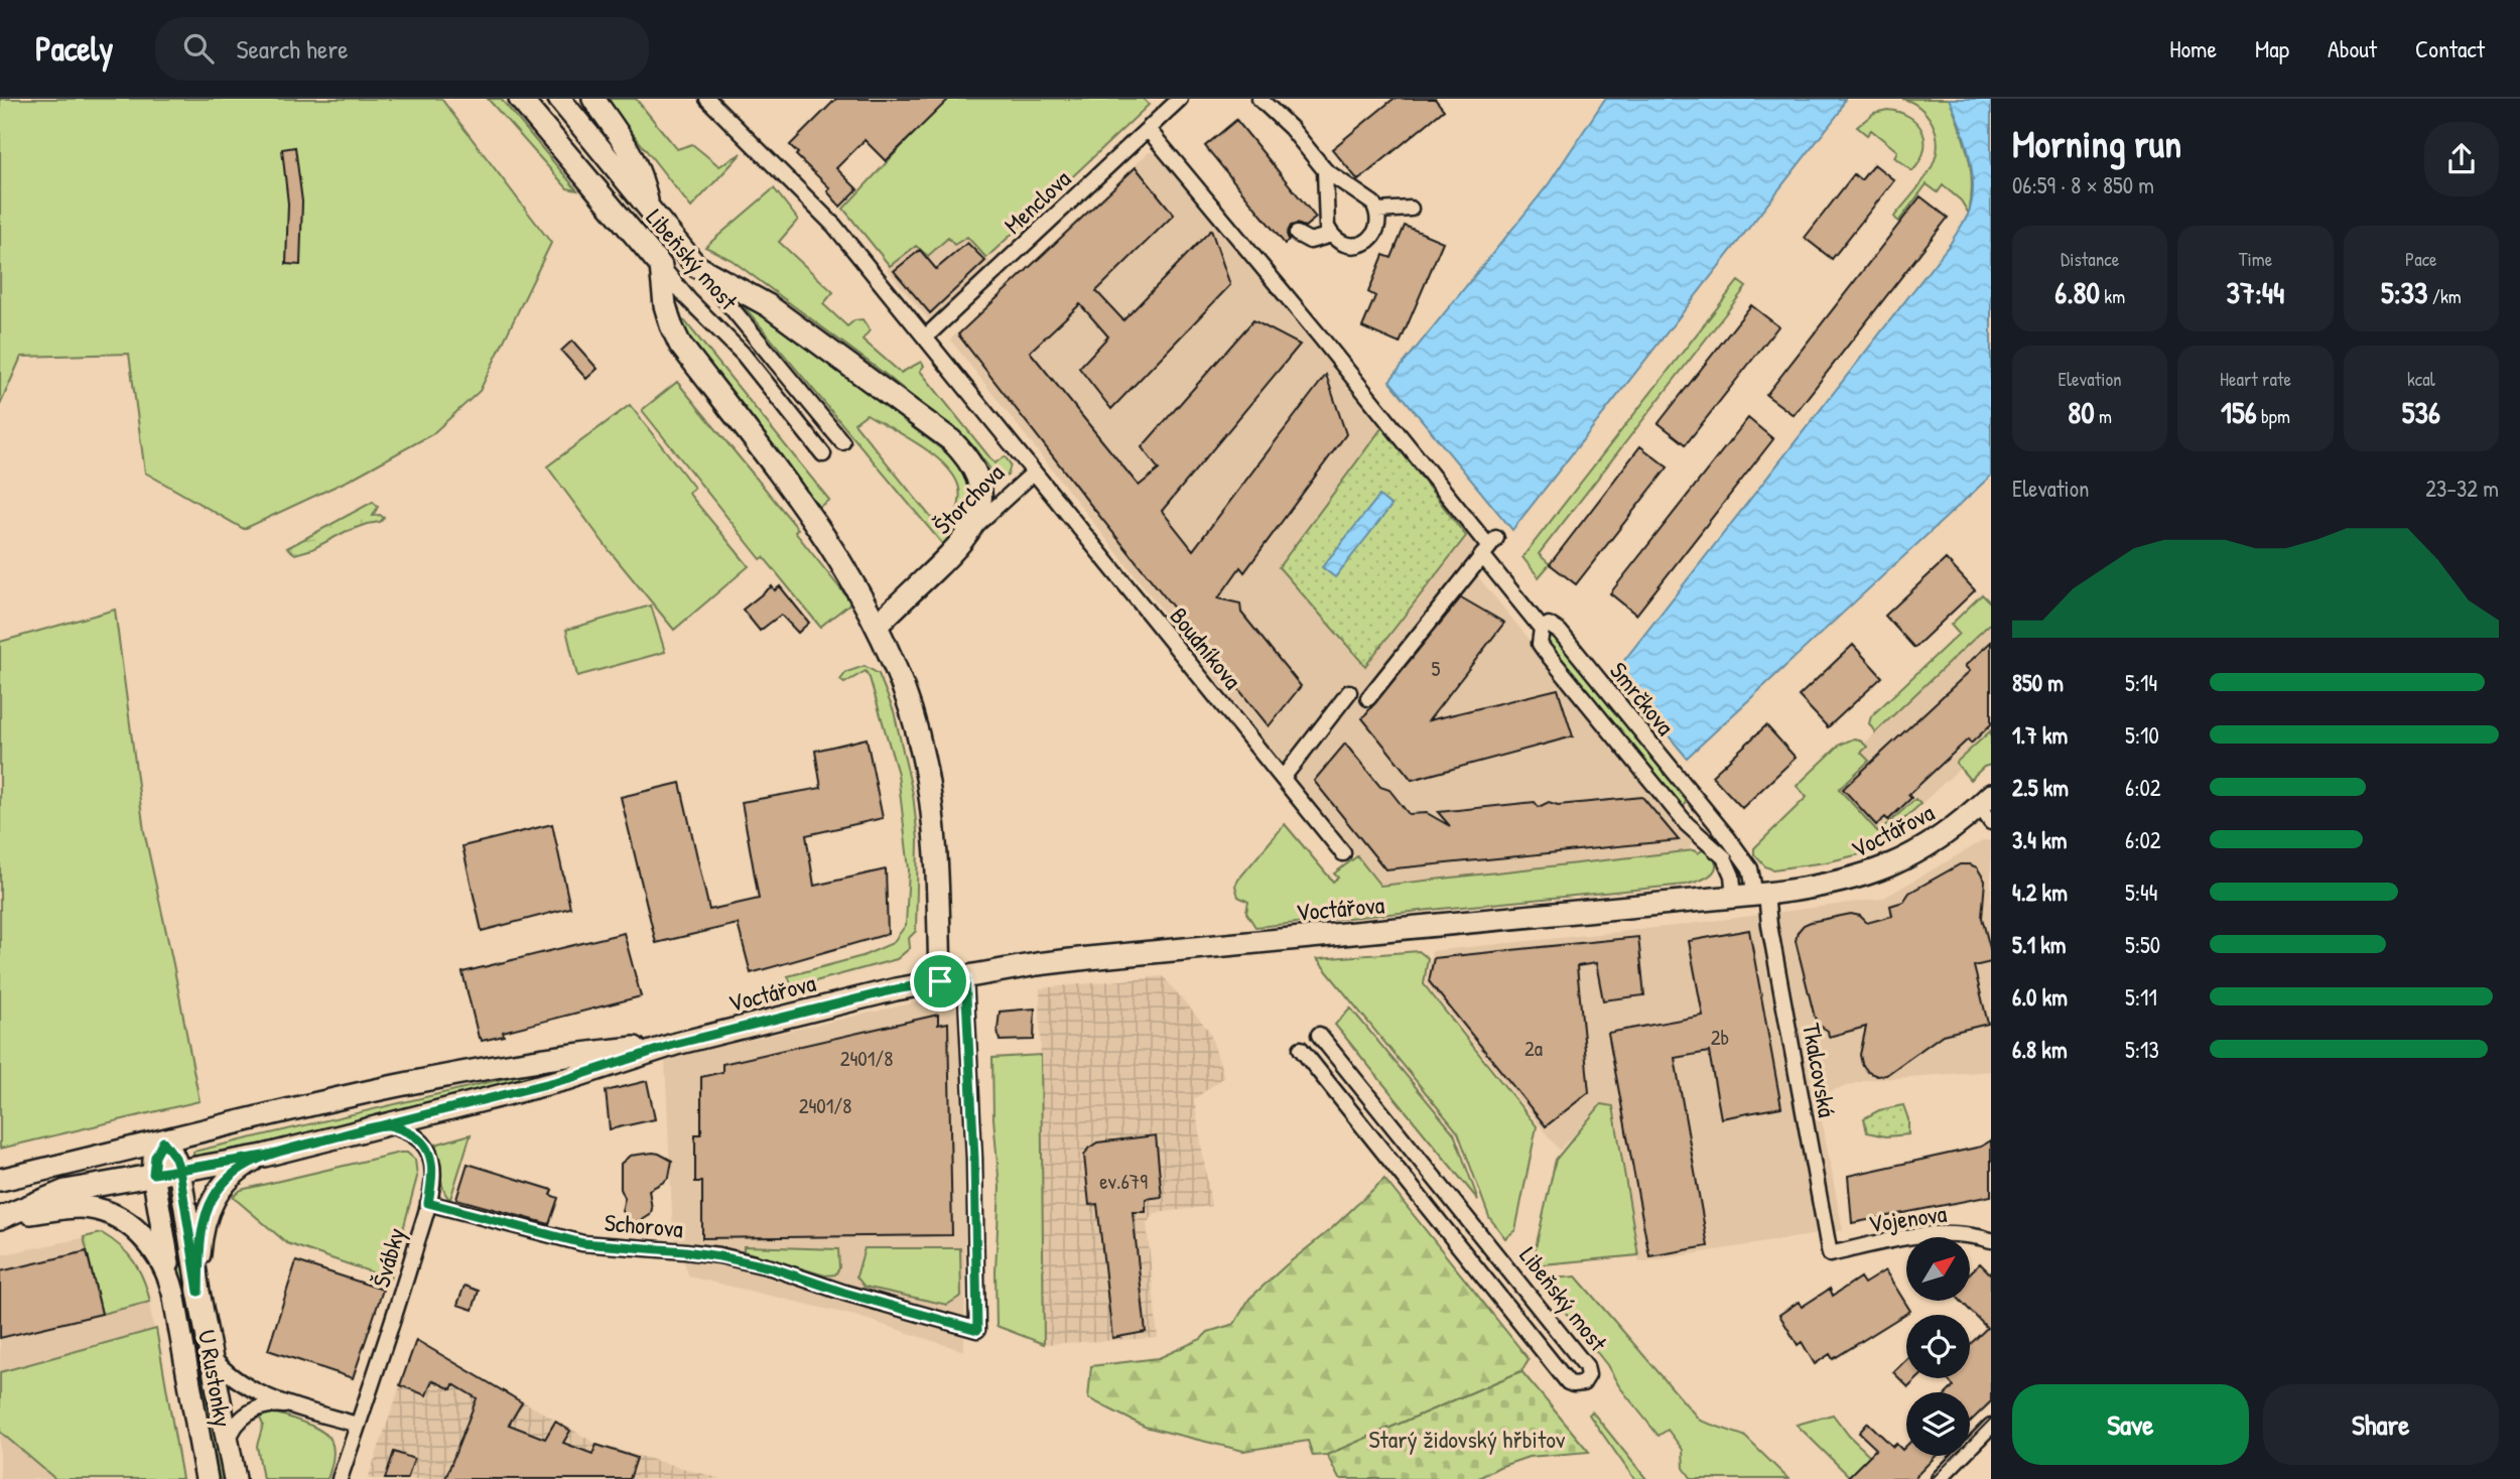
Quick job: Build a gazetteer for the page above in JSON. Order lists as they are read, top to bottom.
{
  "streets": {
    "main road": [
      "Libeňský most",
      "Štorchova",
      "Voctářova",
      "U Rustonky"
    ],
    "street": [
      "Menclova",
      "Boudníkova",
      "Smrčkova",
      "Tkalcovská",
      "Vojenova",
      "Schorova",
      "Švábky"
    ]
  },
  "crossings": [
    ["Menclova", "Štorchova"],
    ["Menclova", "Smrčkova"],
    ["Štorchova", "Boudníkova"],
    ["Smrčkova", "Voctářova"],
    ["Smrčkova", "Tkalcovská"],
    ["Voctářova", "Tkalcovská"],
    ["Voctářova", "Schorova"],
    ["Voctářova", "Švábky"],
    ["Voctářova", "U Rustonky"],
    ["Tkalcovská", "Vojenova"],
    ["Schorova", "Švábky"]
  ],
  "parks": ["Starý židovský hřbitov"],
  "house_numbers": [
    "5",
    "2b",
    "2a",
    "2401/8",
    "2401/8",
    "ev.679"
  ],
  "north": "top right",
  "page": {
    "header": "Pacely",
    "search": "Search here",
    "nav": [
      "Home",
      "Map",
      "About",
      "Contact"
    ],
    "heading": ["Morning run", "06:59 · 8 × 850 m"],
    "stats": [
      ["Distance", "6.80 km"],
      ["Time", "37:44"],
      ["Pace", "5:33 /km"],
      ["Elevation", "80 m"],
      ["Heart rate", "156 bpm"],
      ["kcal", "536"]
    ],
    "chart": ["Elevation", "23–32 m"],
    "list": [
      {
        "name": "850 m",
        "note": "5:14"
      },
      {
        "name": "1.7 km",
        "note": "5:10"
      },
      {
        "name": "2.5 km",
        "note": "6:02"
      },
      {
        "name": "3.4 km",
        "note": "6:02"
      },
      {
        "name": "4.2 km",
        "note": "5:44"
      },
      {
        "name": "5.1 km",
        "note": "5:50"
      },
      {
        "name": "6.0 km",
        "note": "5:11"
      },
      {
        "name": "6.8 km",
        "note": "5:13"
      }
    ],
    "buttons": ["Save", "Share"]
  }
}
